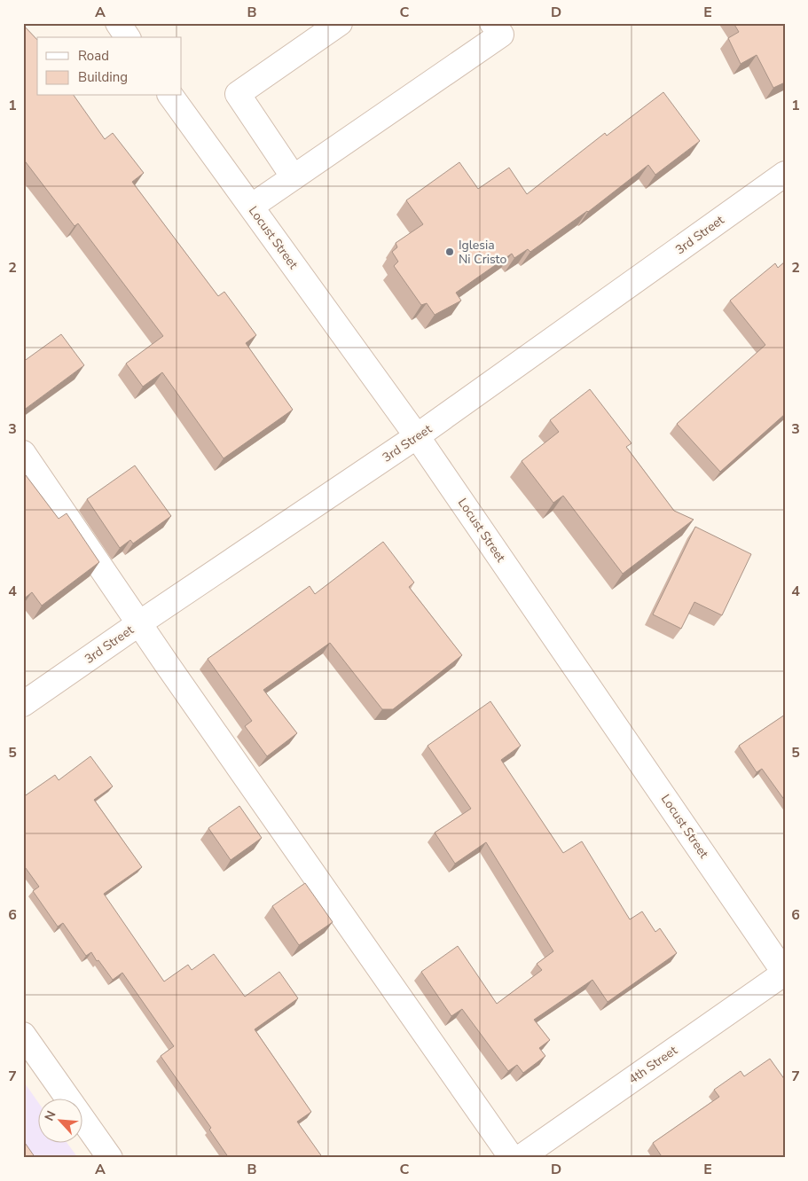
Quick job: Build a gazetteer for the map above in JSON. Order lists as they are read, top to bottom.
{
  "streets": {
    "street": ["3rd Street", "Locust Street", "4th Street"]
  },
  "crossings": [
    ["3rd Street", "Locust Street"],
    ["Locust Street", "4th Street"]
  ],
  "places": ["Iglesia Ni Cristo"],
  "legend": ["Road", "Building"],
  "north": "top left",
  "grid": {
    "columns": [
      "A",
      "B",
      "C",
      "D",
      "E"
    ],
    "rows": [
      "1",
      "2",
      "3",
      "4",
      "5",
      "6",
      "7"
    ]
  }
}
